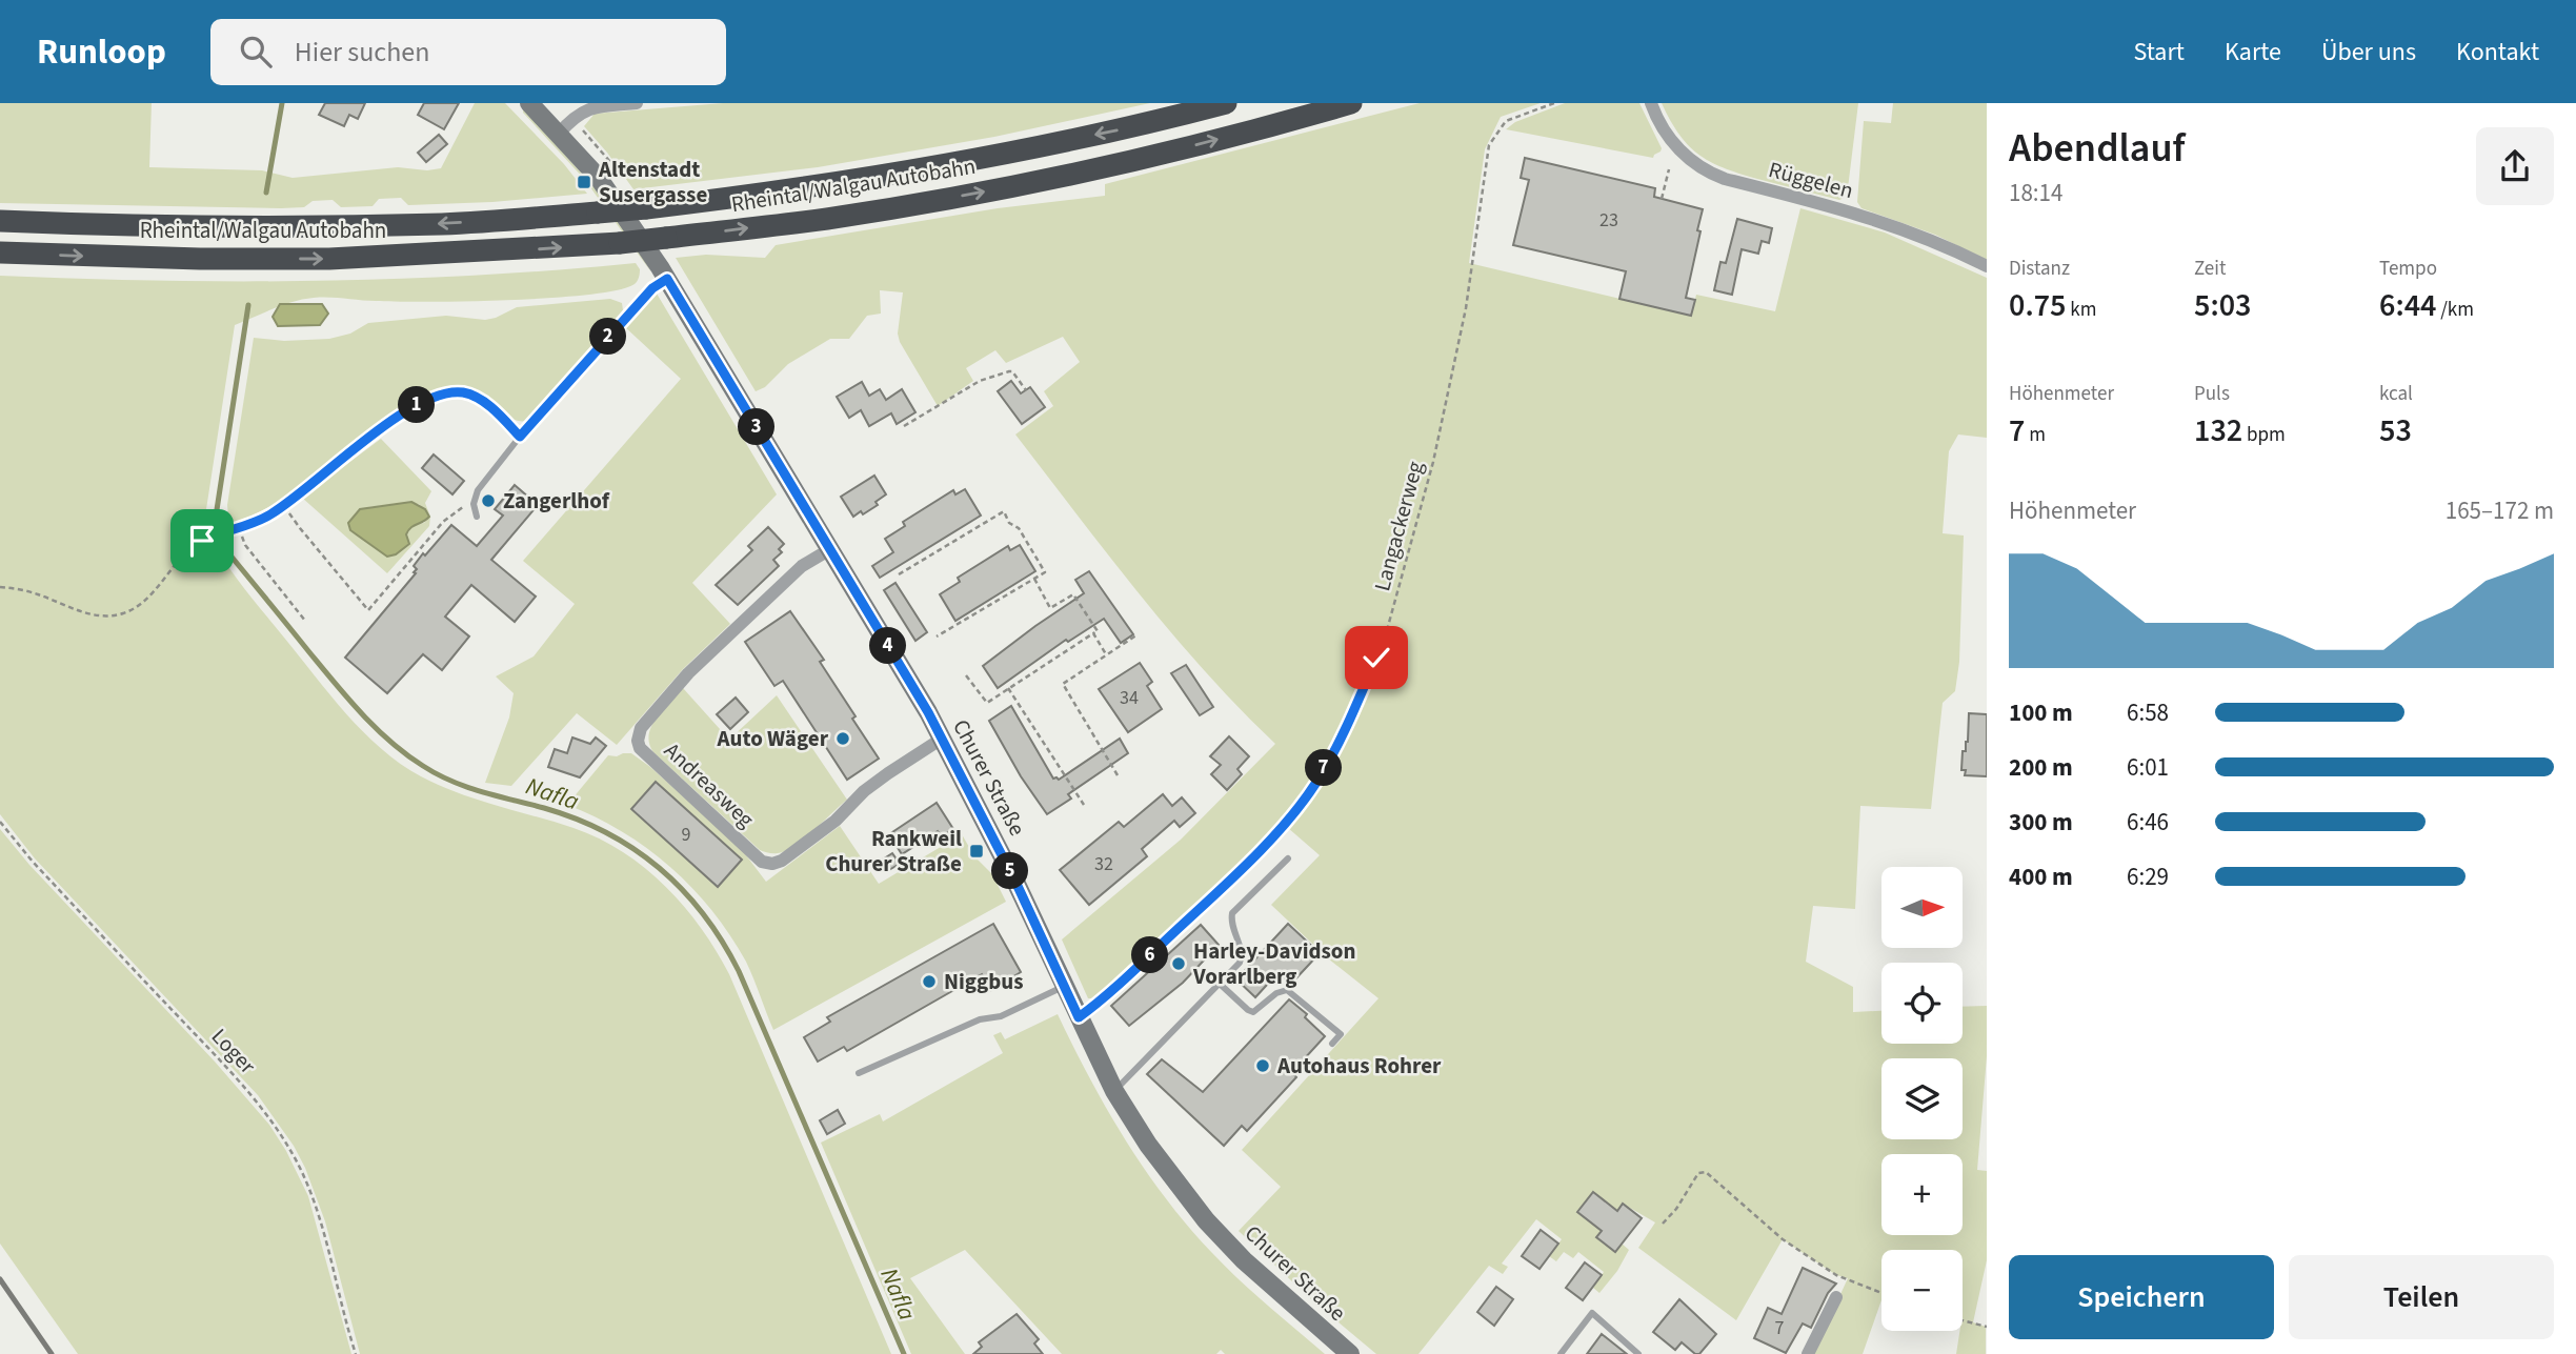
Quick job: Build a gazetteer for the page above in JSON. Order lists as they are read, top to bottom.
{
  "streets": {
    "highway": ["Rheintal/Walgau Autobahn"],
    "main road": ["Churer Straße"],
    "street": ["Rüggelen", "Andreasweg"],
    "path": ["Langackerweg", "Loger"]
  },
  "crossings": [
    ["Rheintal/Walgau Autobahn", "Churer Straße"],
    ["Langackerweg", "Churer Straße"],
    ["Churer Straße", "Andreasweg"]
  ],
  "water": ["Nafla"],
  "places": {
    "transit": ["Altenstadt Susergasse", "Rankweil Churer Straße"],
    "other": [
      "Zangerlhof",
      "Auto Wäger",
      "Harley-Davidson Vorarlberg",
      "Niggbus",
      "Autohaus Rohrer"
    ]
  },
  "house_numbers": [
    "23",
    "34",
    "9",
    "32",
    "7"
  ],
  "north": "right",
  "page": {
    "header": "Runloop",
    "search": "Hier suchen",
    "nav": [
      "Start",
      "Karte",
      "Über uns",
      "Kontakt"
    ],
    "heading": ["Abendlauf", "18:14"],
    "stats": [
      ["Distanz", "0.75 km"],
      ["Zeit", "5:03"],
      ["Tempo", "6:44 /km"],
      ["Höhenmeter", "7 m"],
      ["Puls", "132 bpm"],
      ["kcal", "53"]
    ],
    "pins": [
      "2",
      "1",
      "3",
      "4",
      "7",
      "5",
      "6"
    ],
    "chart": ["Höhenmeter", "165–172 m"],
    "list": [
      {
        "name": "100 m",
        "note": "6:58"
      },
      {
        "name": "200 m",
        "note": "6:01"
      },
      {
        "name": "300 m",
        "note": "6:46"
      },
      {
        "name": "400 m",
        "note": "6:29"
      }
    ],
    "map_buttons": ["+", "−"],
    "buttons": ["Speichern", "Teilen"]
  }
}
